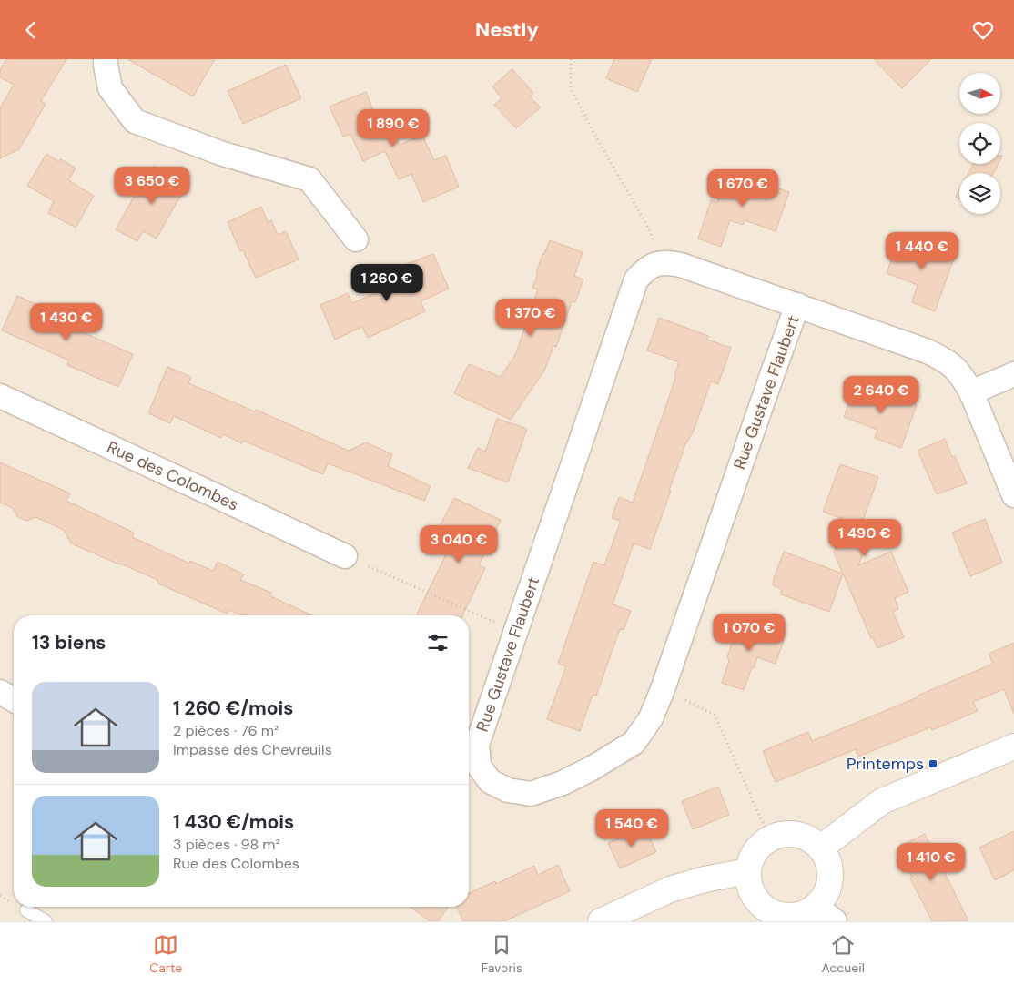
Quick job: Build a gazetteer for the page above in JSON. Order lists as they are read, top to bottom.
{
  "streets": {
    "street": ["Rue Gustave Flaubert", "Rue des Colombes"]
  },
  "places": {
    "transit": ["Printemps"]
  },
  "north": "right",
  "page": {
    "header": "Nestly",
    "price": [
      "1 890 €",
      "3 650 €",
      "1 670 €",
      "1 440 €",
      "1 260 €",
      "1 370 €",
      "1 430 €",
      "2 640 €",
      "1 490 €",
      "3 040 €",
      "1 070 €",
      "1 540 €",
      "1 410 €"
    ],
    "heading": "13 biens",
    "list": [
      {
        "name": "1 260 €/mois",
        "note": "2 pièces · 76 m² · Impasse des Chevreuils"
      },
      {
        "name": "1 430 €/mois",
        "note": "3 pièces · 98 m² · Rue des Colombes"
      }
    ],
    "tabs": ["Carte", "Favoris", "Accueil"]
  }
}
